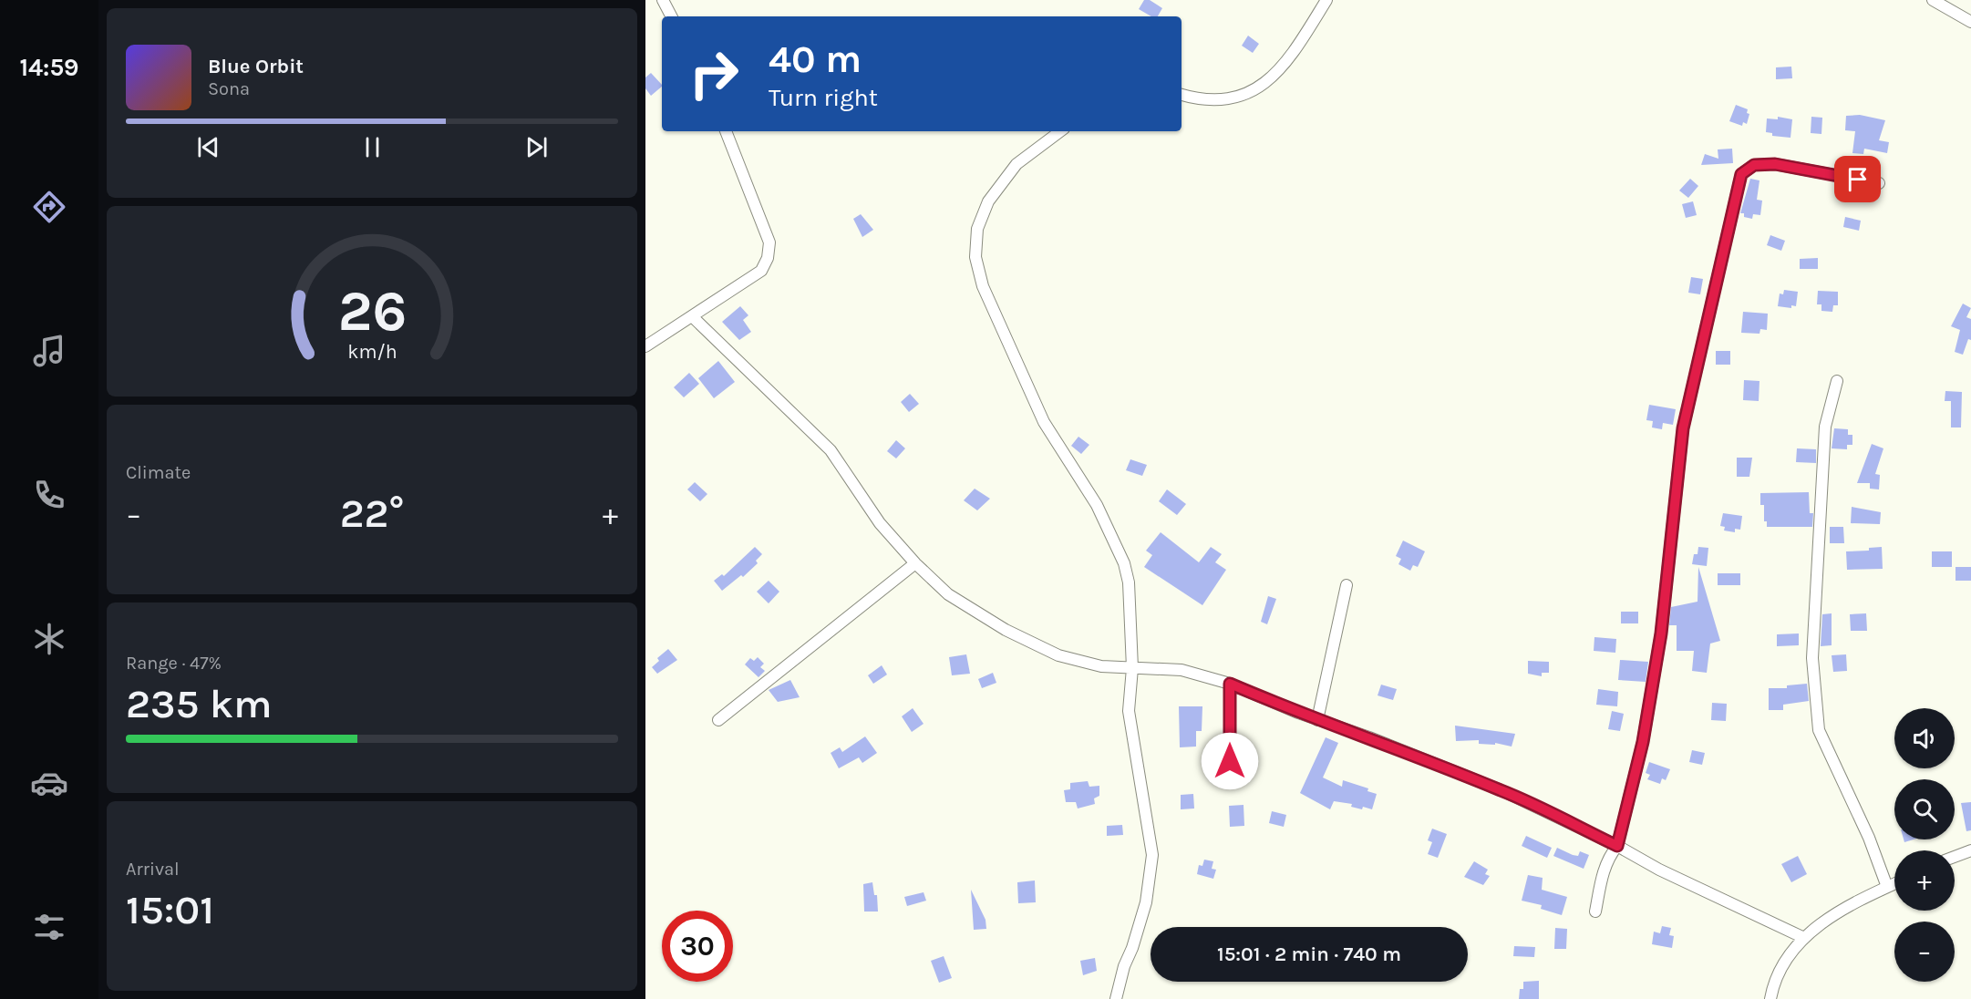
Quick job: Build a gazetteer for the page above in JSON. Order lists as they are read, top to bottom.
{
  "page": {
    "tabs": "14:59",
    "turn": ["40 m", "Turn right"],
    "song": ["Blue Orbit", "Sona"],
    "tile": [
      "Climate",
      ["Range · 47%", "235 km"],
      ["Arrival", "15:01"]
    ],
    "heat": ["−", "22°", "+"],
    "map_buttons": ["+", "−"],
    "limit": "30",
    "trip": "15:01 · 2 min · 740 m",
    "gauge": ["26", "km/h"]
  }
}
